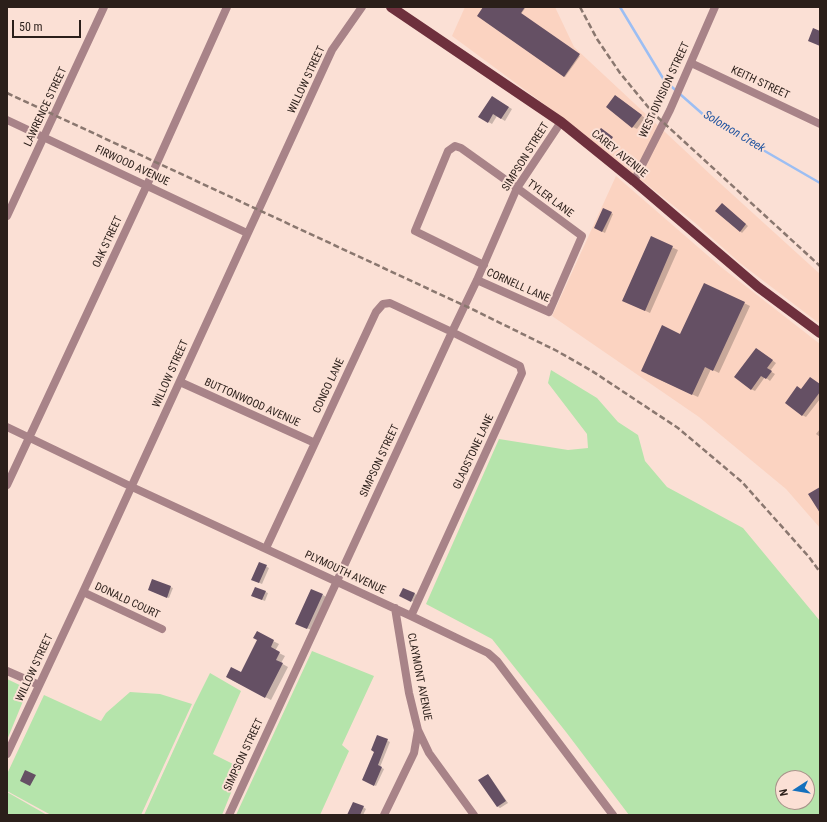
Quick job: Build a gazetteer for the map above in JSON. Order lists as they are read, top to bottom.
{
  "streets": {
    "main road": ["CAREY AVENUE"],
    "street": [
      "WILLOW STREET",
      "KEITH STREET",
      "WEST DIVISION STREET",
      "LAWRENCE STREET",
      "SIMPSON STREET",
      "FIRWOOD AVENUE",
      "TYLER LANE",
      "OAK STREET",
      "CORNELL LANE",
      "CONGO LANE",
      "BUTTONWOOD AVENUE",
      "GLADSTONE LANE",
      "PLYMOUTH AVENUE",
      "DONALD COURT",
      "CLAYMONT AVENUE"
    ]
  },
  "crossings": [
    ["WILLOW STREET", "FIRWOOD AVENUE"],
    ["WILLOW STREET", "BUTTONWOOD AVENUE"],
    ["WILLOW STREET", "PLYMOUTH AVENUE"],
    ["WILLOW STREET", "DONALD COURT"],
    ["KEITH STREET", "WEST DIVISION STREET"],
    ["WEST DIVISION STREET", "CAREY AVENUE"],
    ["LAWRENCE STREET", "FIRWOOD AVENUE"],
    ["CAREY AVENUE", "SIMPSON STREET"],
    ["SIMPSON STREET", "TYLER LANE"],
    ["SIMPSON STREET", "CORNELL LANE"],
    ["SIMPSON STREET", "CONGO LANE"],
    ["SIMPSON STREET", "GLADSTONE LANE"],
    ["SIMPSON STREET", "PLYMOUTH AVENUE"],
    ["FIRWOOD AVENUE", "OAK STREET"],
    ["TYLER LANE", "CORNELL LANE"],
    ["OAK STREET", "PLYMOUTH AVENUE"],
    ["CONGO LANE", "BUTTONWOOD AVENUE"],
    ["CONGO LANE", "GLADSTONE LANE"],
    ["CONGO LANE", "PLYMOUTH AVENUE"],
    ["GLADSTONE LANE", "PLYMOUTH AVENUE"],
    ["PLYMOUTH AVENUE", "CLAYMONT AVENUE"]
  ],
  "water": ["Solomon Creek"],
  "scale_bar": "50 m",
  "north": "left"
}
